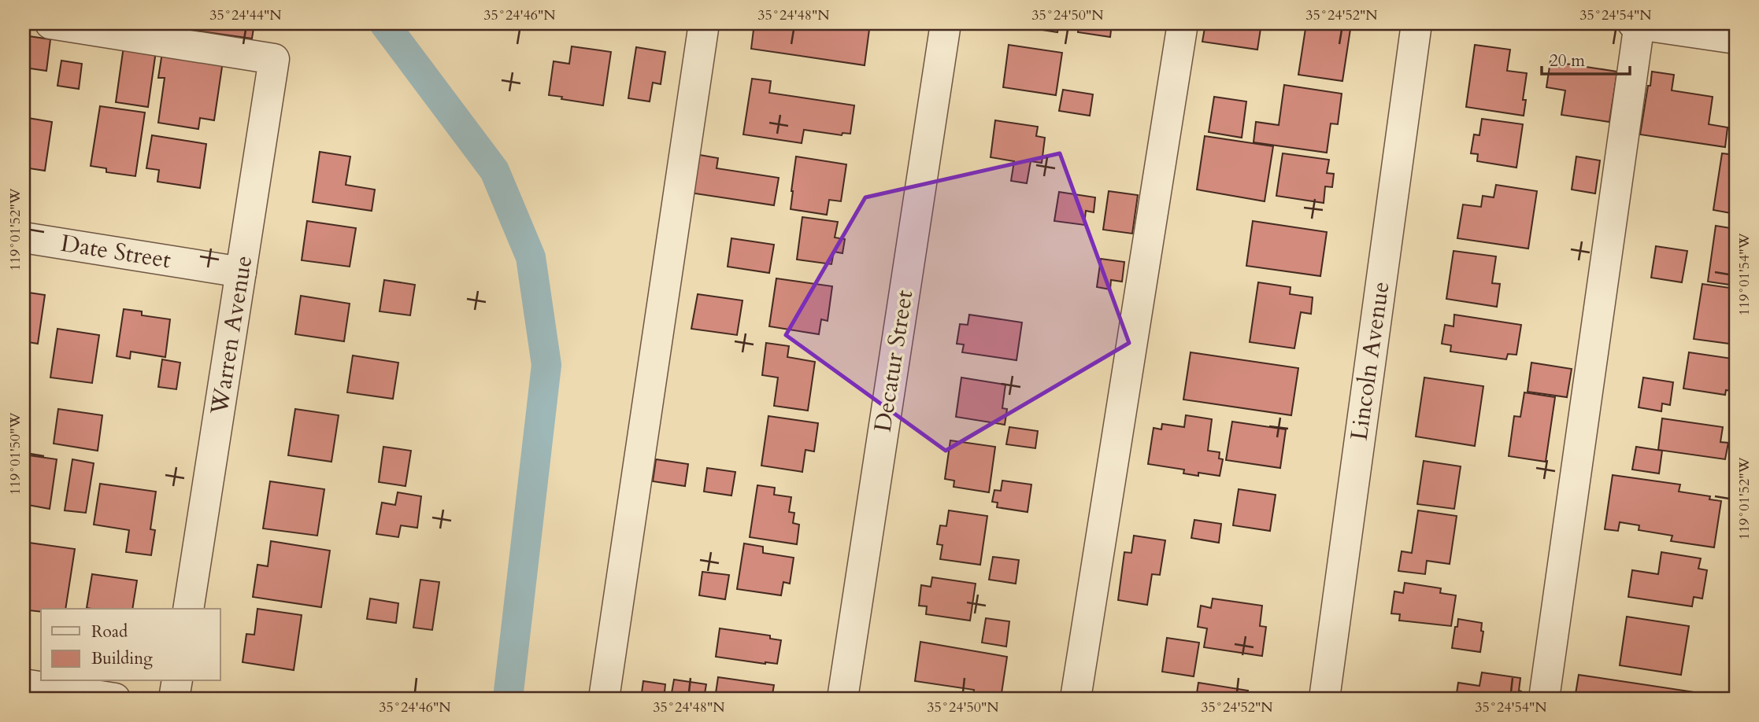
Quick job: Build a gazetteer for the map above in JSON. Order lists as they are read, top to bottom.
{
  "streets": {
    "street": [
      "Date Street",
      "Warren Avenue",
      "Decatur Street",
      "Lincoln Avenue"
    ]
  },
  "crossings": [
    ["Date Street", "Warren Avenue"]
  ],
  "legend": ["Road", "Building"],
  "scale_bar": "20 m",
  "coordinates": [
    "35°24'44\"N",
    "35°24'46\"N",
    "35°24'48\"N",
    "35°24'50\"N",
    "35°24'52\"N",
    "35°24'54\"N",
    "119°01'52\"W",
    "119°01'54\"W",
    "119°01'50\"W"
  ]
}
